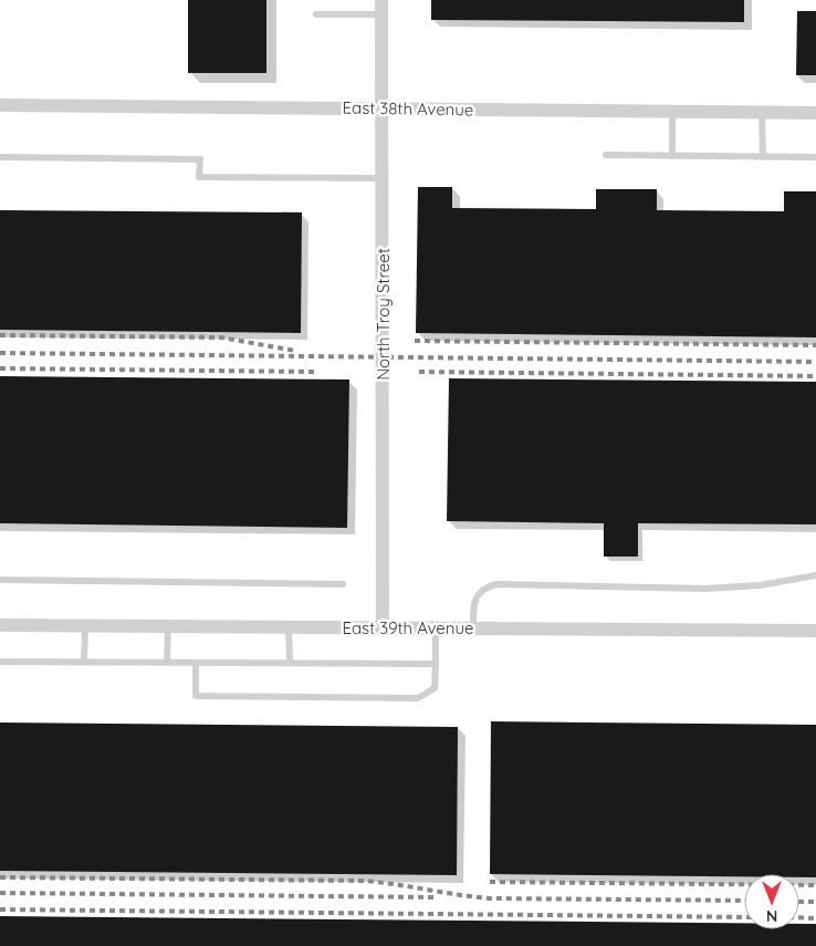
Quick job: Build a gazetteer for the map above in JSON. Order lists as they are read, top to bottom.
{
  "streets": {
    "street": ["East 38th Avenue", "North Troy Street", "East 39th Avenue"]
  },
  "crossings": [
    ["East 38th Avenue", "North Troy Street"],
    ["North Troy Street", "East 39th Avenue"]
  ],
  "north": "bottom"
}
